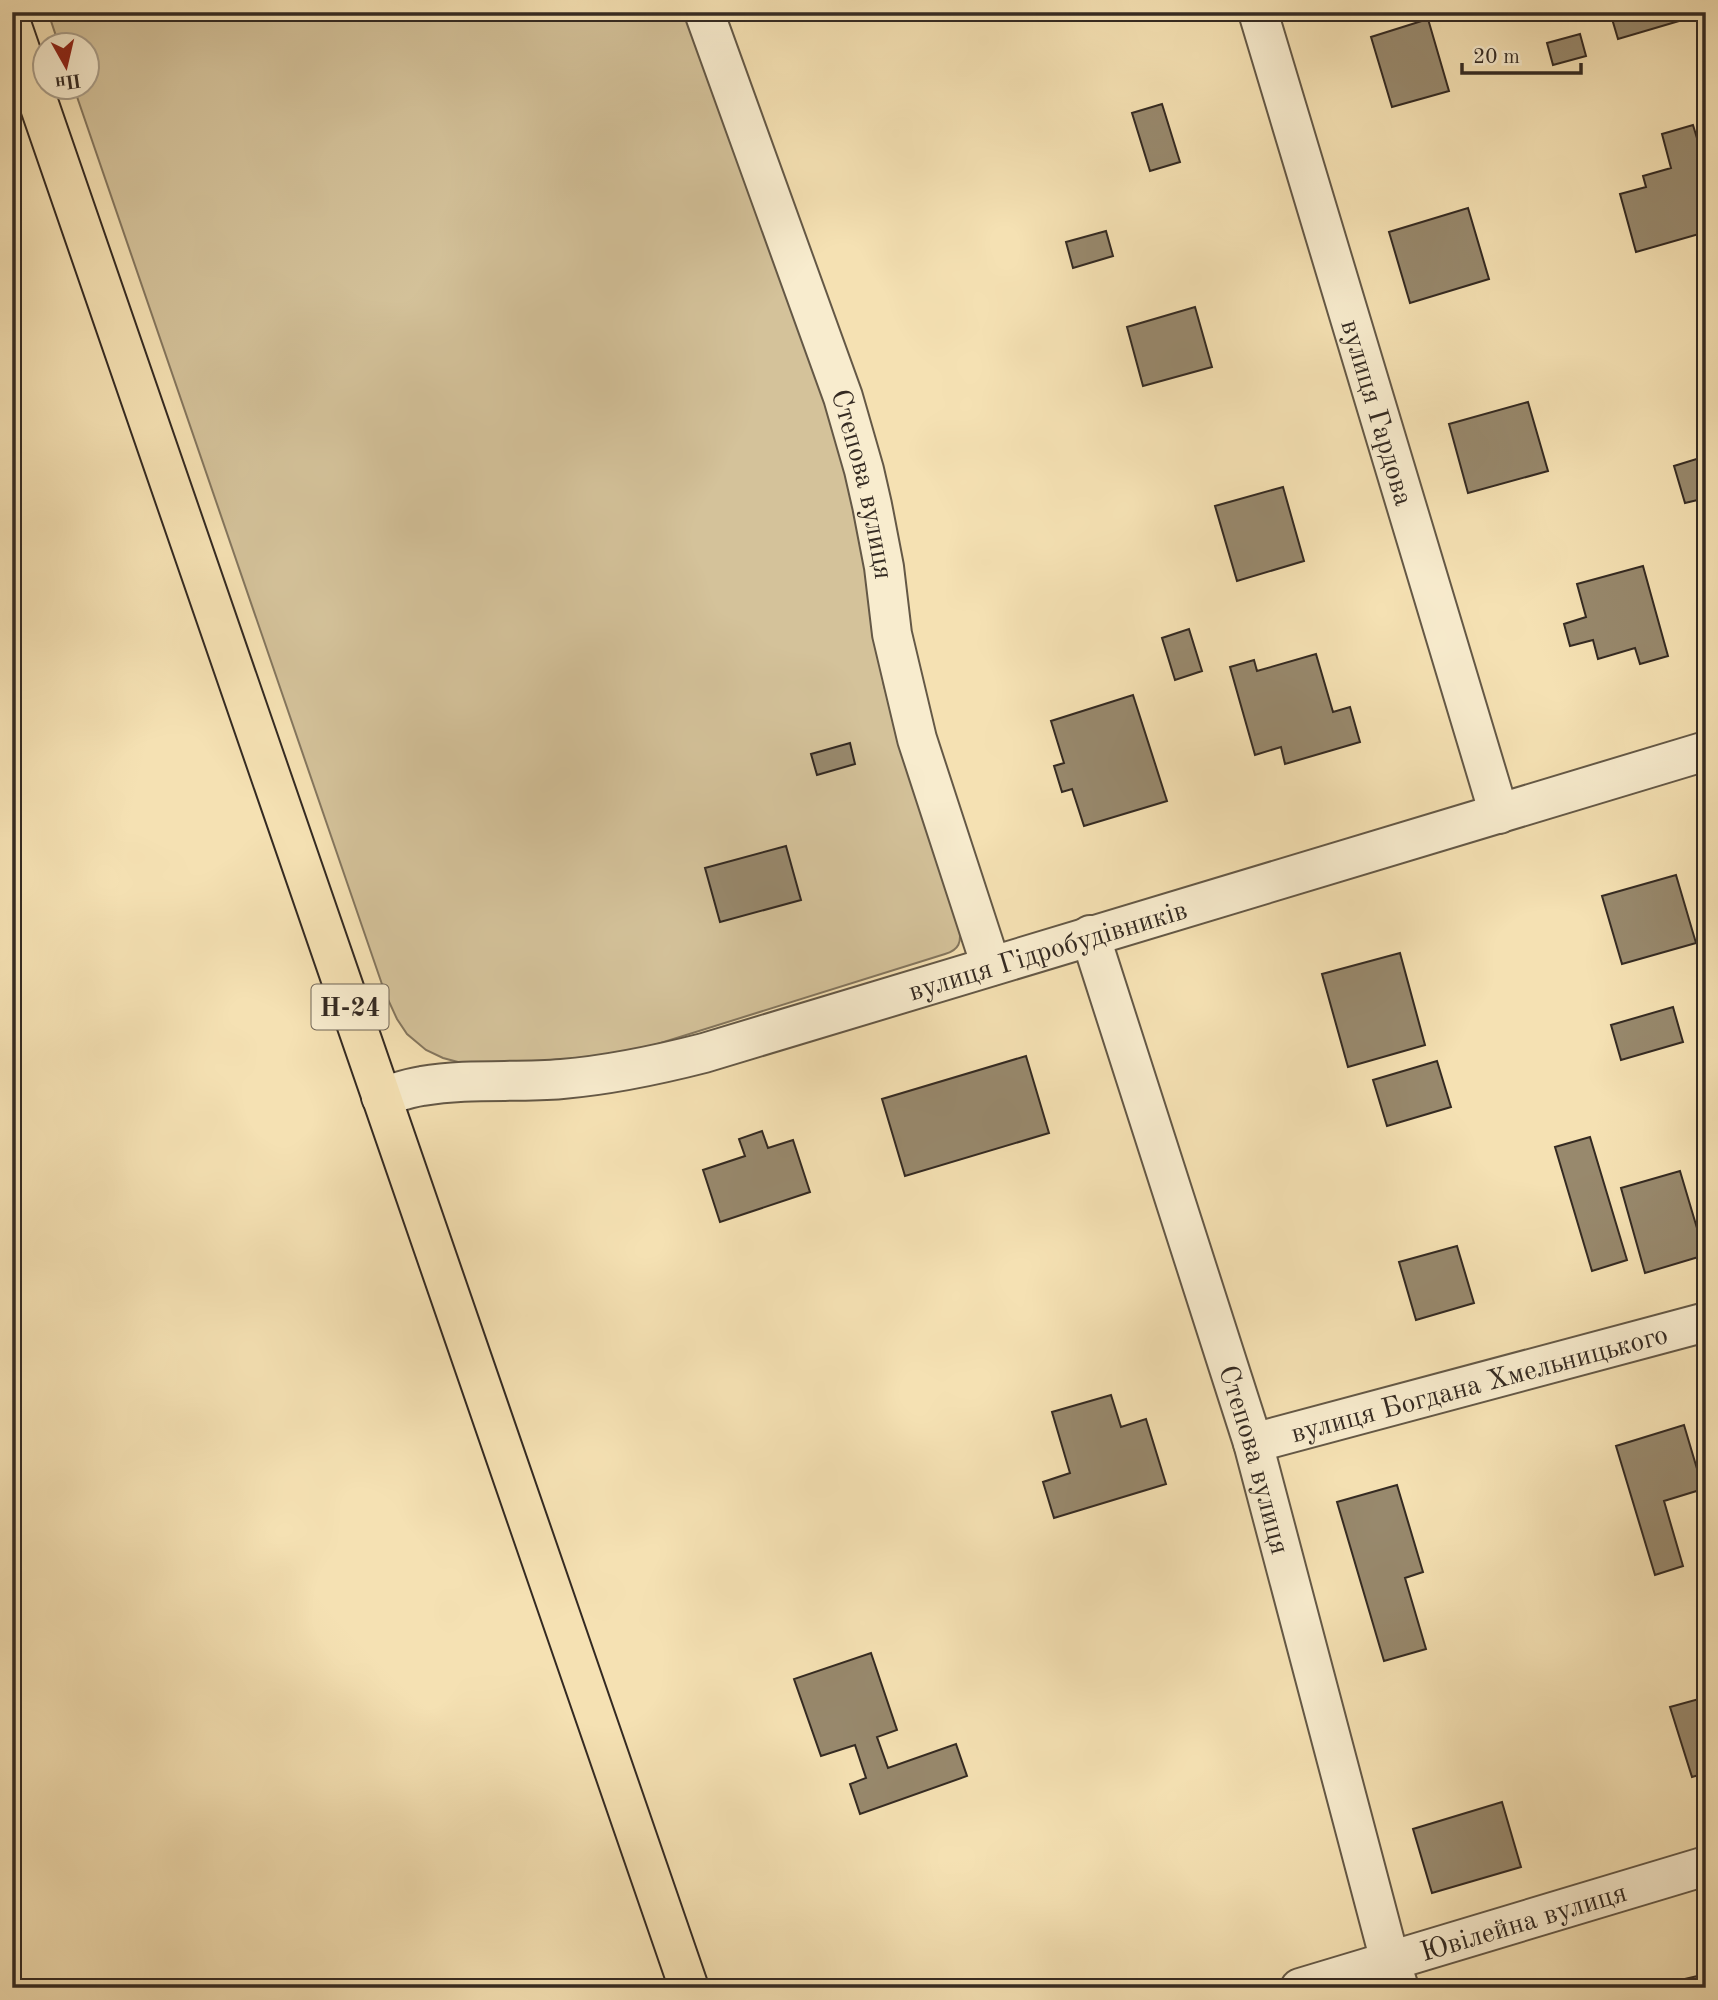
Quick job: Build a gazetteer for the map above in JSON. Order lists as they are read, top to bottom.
{
  "streets": {
    "main road": ["Н-24"],
    "street": [
      "вулиця Гардова",
      "Степова вулиця",
      "вулиця Гідробудівників",
      "вулиця Богдана Хмельницького",
      "Ювілейна вулиця"
    ]
  },
  "crossings": [
    ["вулиця Гардова", "вулиця Гідробудівників"],
    ["Степова вулиця", "вулиця Гідробудівників"],
    ["Степова вулиця", "вулиця Богдана Хмельницького"],
    ["Степова вулиця", "Ювілейна вулиця"],
    ["вулиця Гідробудівників", "Н-24"]
  ],
  "scale_bar": "20 m",
  "north": "bottom"
}
